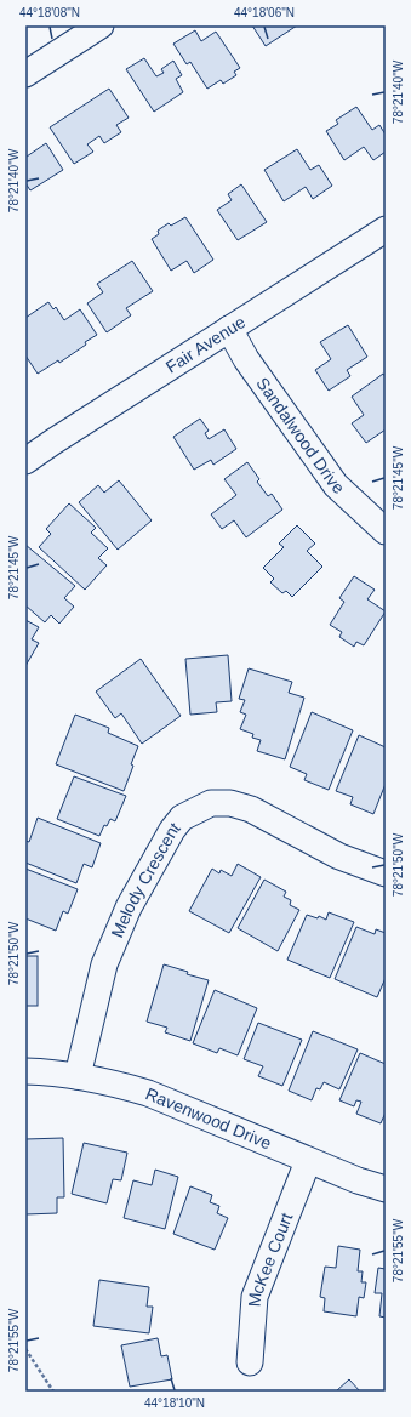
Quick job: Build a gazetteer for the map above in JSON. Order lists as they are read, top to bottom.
{
  "streets": {
    "street": [
      "Fair Avenue",
      "Sandalwood Drive",
      "Melody Crescent",
      "Ravenwood Drive",
      "McKee Court"
    ]
  },
  "crossings": [
    ["Fair Avenue", "Sandalwood Drive"],
    ["Melody Crescent", "Ravenwood Drive"],
    ["Ravenwood Drive", "McKee Court"]
  ],
  "coordinates": [
    "44°18'08\"N",
    "44°18'06\"N",
    "78°21'40\"W",
    "78°21'45\"W",
    "78°21'50\"W",
    "78°21'55\"W",
    "44°18'10\"N"
  ]
}
